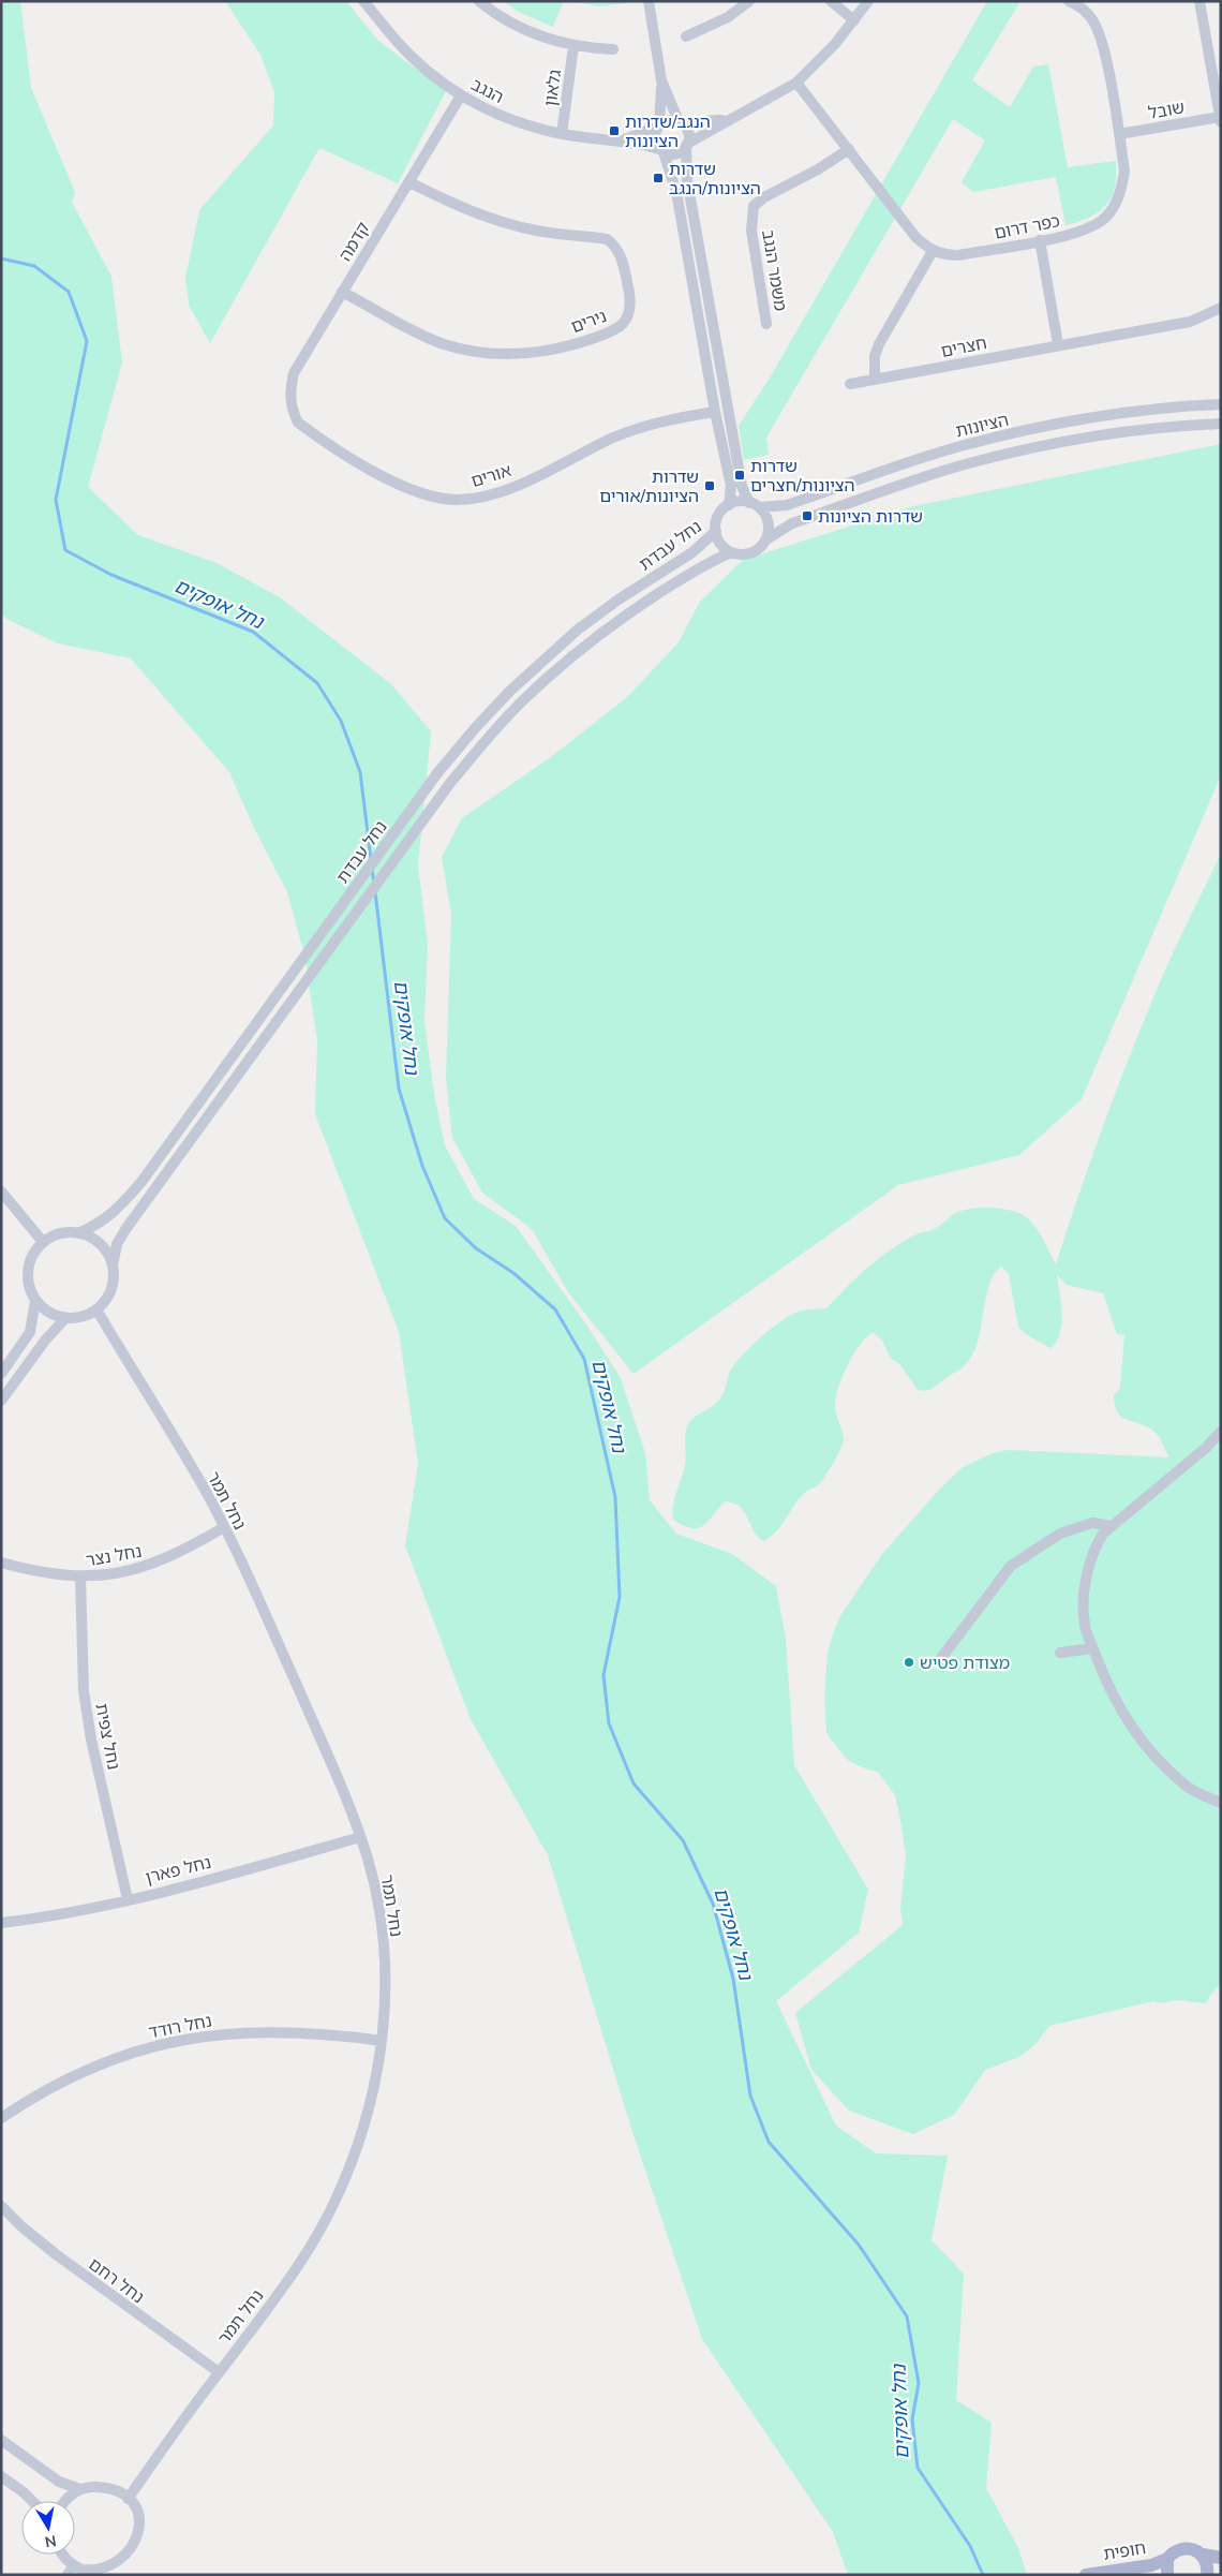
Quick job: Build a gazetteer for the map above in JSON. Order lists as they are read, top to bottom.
{
  "streets": {
    "main road": ["חופית"],
    "street": [
      "גלאון",
      "הנגב",
      "שובל",
      "כפר דרום",
      "קדמה",
      "משמר הנגב",
      "נירים",
      "חצרים",
      "הציונות",
      "אורים",
      "נחל עבדת",
      "נחל תמר",
      "נחל נצר",
      "נחל צפית",
      "נחל פארן",
      "נחל רודד",
      "נחל רחם"
    ]
  },
  "crossings": [
    ["גלאון", "הנגב"],
    ["הנגב", "קדמה"],
    ["שובל", "כפר דרום"],
    ["קדמה", "נירים"],
    ["קדמה", "אורים"],
    ["הציונות", "נחל עבדת"],
    ["נחל עבדת", "נחל תמר"],
    ["נחל תמר", "נחל נצר"],
    ["נחל תמר", "נחל פארן"],
    ["נחל תמר", "נחל רודד"],
    ["נחל תמר", "נחל רחם"],
    ["נחל נצר", "נחל צפית"],
    ["נחל צפית", "נחל פארן"]
  ],
  "water": ["נחל אופקים"],
  "places": {
    "transit": [
      "הנגב/שדרות הציונות",
      "שדרות הציונות/הנגב",
      "שדרות הציונות/חצרים",
      "שדרות הציונות/אורים",
      "שדרות הציונות"
    ],
    "other": ["מצודת פטיש"]
  },
  "north": "bottom"
}
